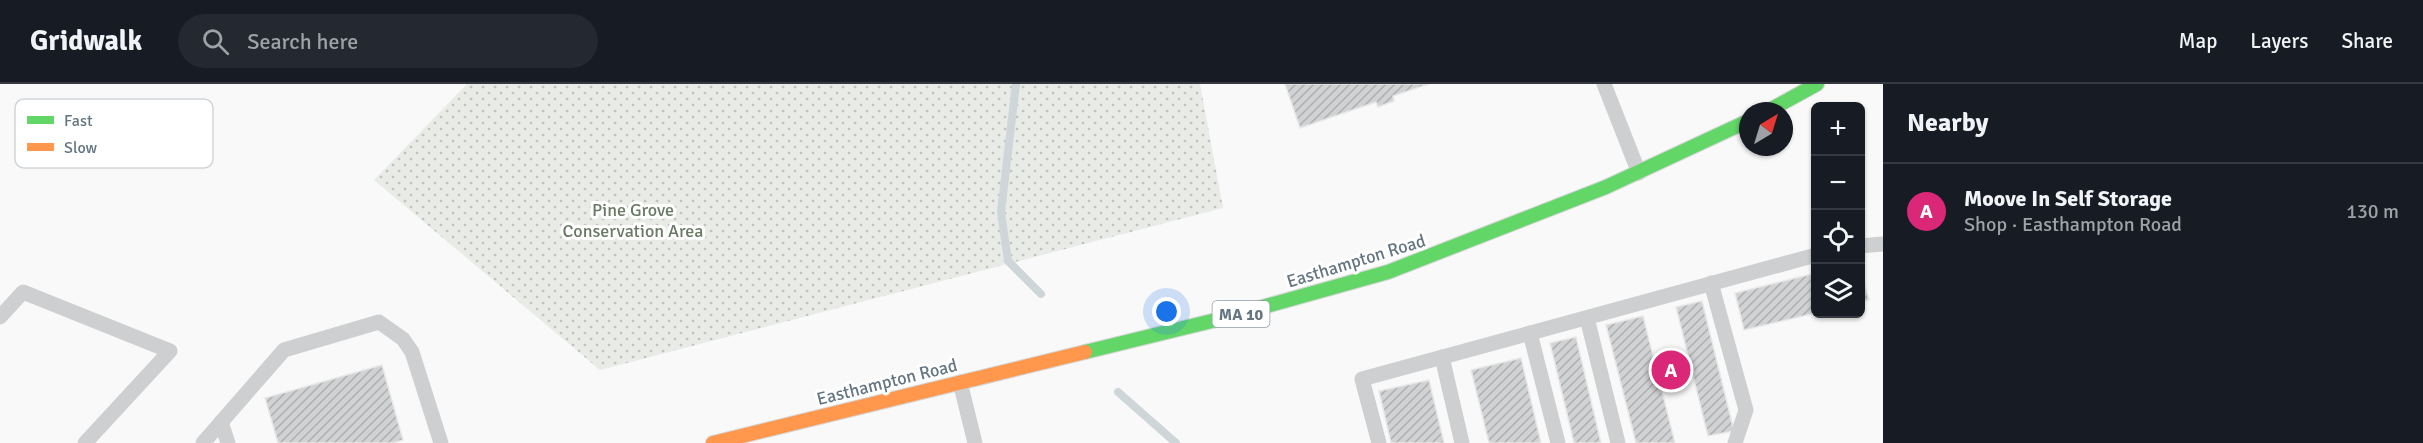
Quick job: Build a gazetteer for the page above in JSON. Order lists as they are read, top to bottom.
{
  "streets": {
    "main road": ["Easthampton Road", "MA 10"]
  },
  "parks": ["Pine Grove Conservation Area"],
  "legend": ["Fast", "Slow"],
  "north": "top right",
  "page": {
    "header": "Gridwalk",
    "search": "Search here",
    "nav": ["Map", "Layers", "Share"],
    "heading": "Nearby",
    "map_buttons": ["+", "−"],
    "list": [
      {
        "mark": "A",
        "name": "Moove In Self Storage",
        "note": "Shop · Easthampton Road",
        "value": "130 m"
      }
    ],
    "pins": "A"
  }
}
